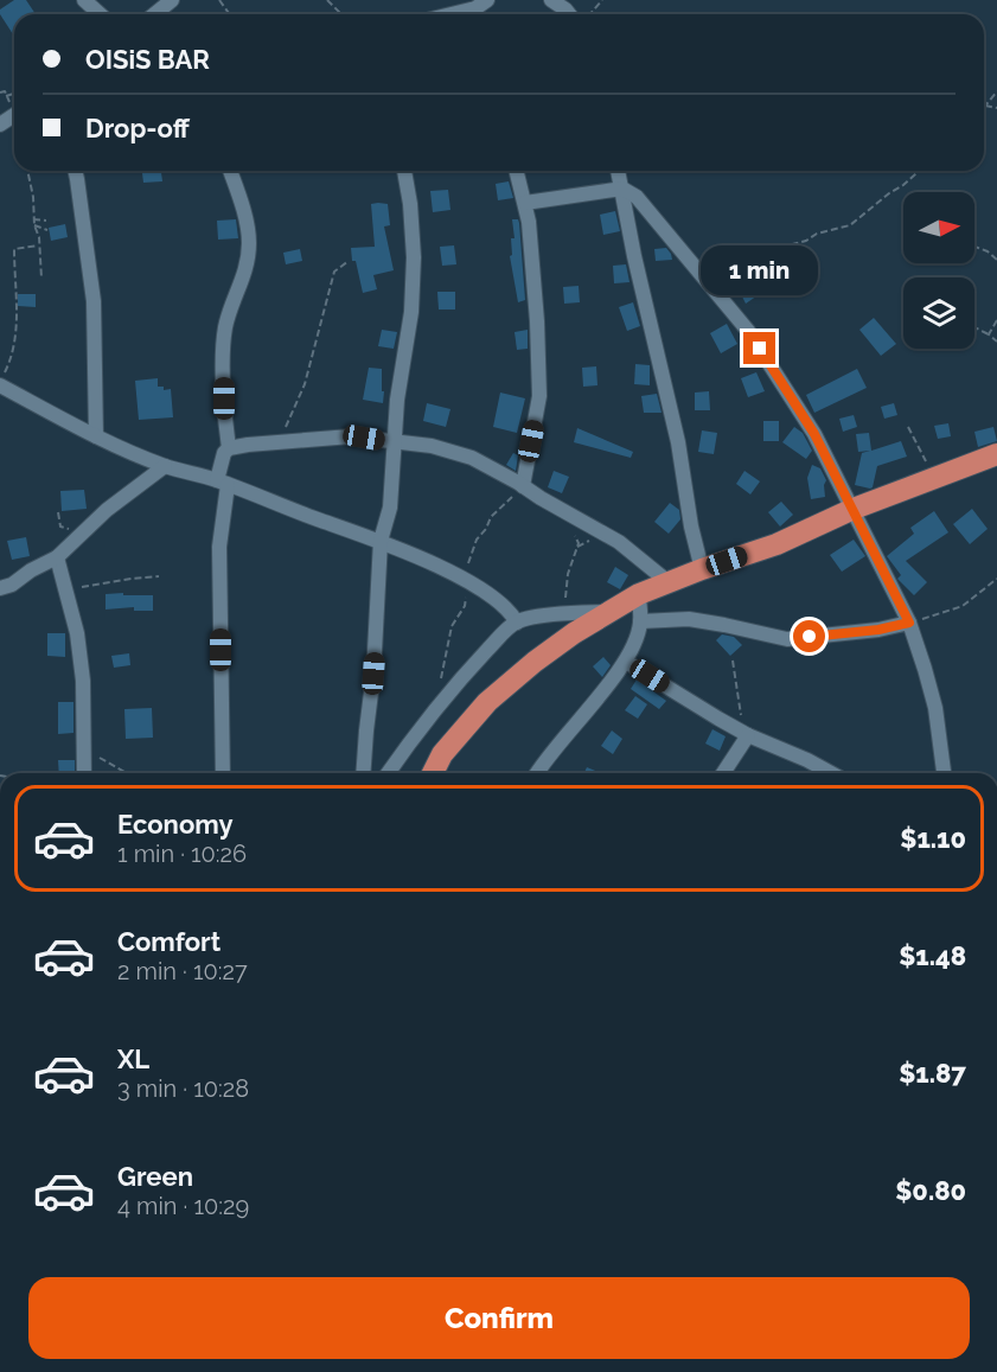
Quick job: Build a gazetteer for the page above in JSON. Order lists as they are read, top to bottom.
{
  "north": "right",
  "page": {
    "banner": ["OISiS BAR", "Drop-off"],
    "bubble": "1 min",
    "list": [
      {
        "name": "Economy",
        "note": "1 min · 10:26",
        "value": "$1.10"
      },
      {
        "name": "Comfort",
        "note": "2 min · 10:27",
        "value": "$1.48"
      },
      {
        "name": "XL",
        "note": "3 min · 10:28",
        "value": "$1.87"
      },
      {
        "name": "Green",
        "note": "4 min · 10:29",
        "value": "$0.80"
      }
    ],
    "buttons": "Confirm"
  }
}
